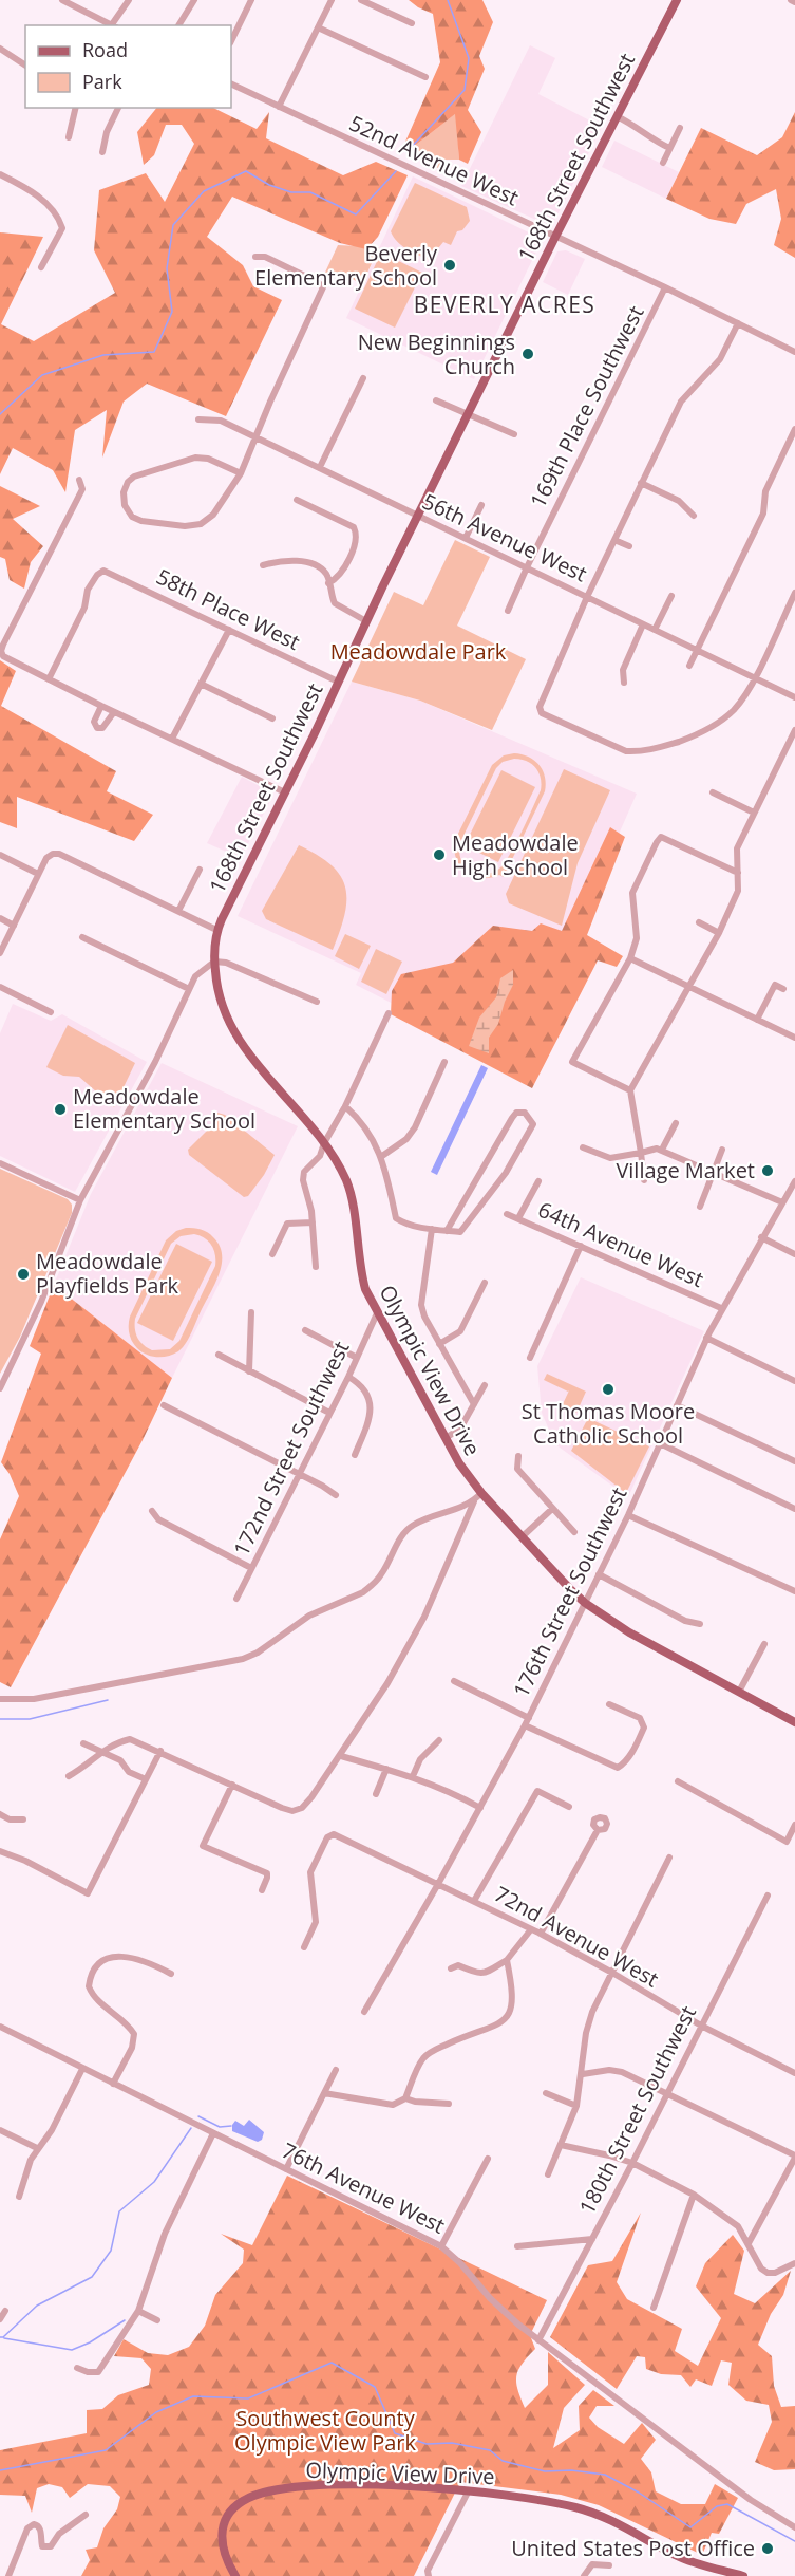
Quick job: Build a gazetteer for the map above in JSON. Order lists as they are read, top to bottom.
{
  "streets": {
    "main road": ["168th Street Southwest", "Olympic View Drive"],
    "street": [
      "52nd Avenue West",
      "169th Place Southwest",
      "56th Avenue West",
      "58th Place West",
      "64th Avenue West",
      "172nd Street Southwest",
      "176th Street Southwest",
      "72nd Avenue West",
      "180th Street Southwest",
      "76th Avenue West"
    ]
  },
  "crossings": [
    ["168th Street Southwest", "52nd Avenue West"],
    ["168th Street Southwest", "56th Avenue West"],
    ["168th Street Southwest", "58th Place West"],
    ["168th Street Southwest", "Olympic View Drive"],
    ["52nd Avenue West", "169th Place Southwest"],
    ["169th Place Southwest", "56th Avenue West"],
    ["64th Avenue West", "176th Street Southwest"],
    ["Olympic View Drive", "172nd Street Southwest"],
    ["Olympic View Drive", "176th Street Southwest"],
    ["176th Street Southwest", "72nd Avenue West"],
    ["72nd Avenue West", "180th Street Southwest"],
    ["180th Street Southwest", "76th Avenue West"]
  ],
  "districts": ["BEVERLY ACRES"],
  "parks": ["Meadowdale Park", "Southwest County Olympic View Park"],
  "places": [
    "Beverly Elementary School",
    "New Beginnings Church",
    "Meadowdale High School",
    "Meadowdale Elementary School",
    "Village Market",
    "Meadowdale Playfields Park",
    "St Thomas Moore Catholic School",
    "United States Post Office"
  ],
  "legend": ["Road", "Park"]
}
